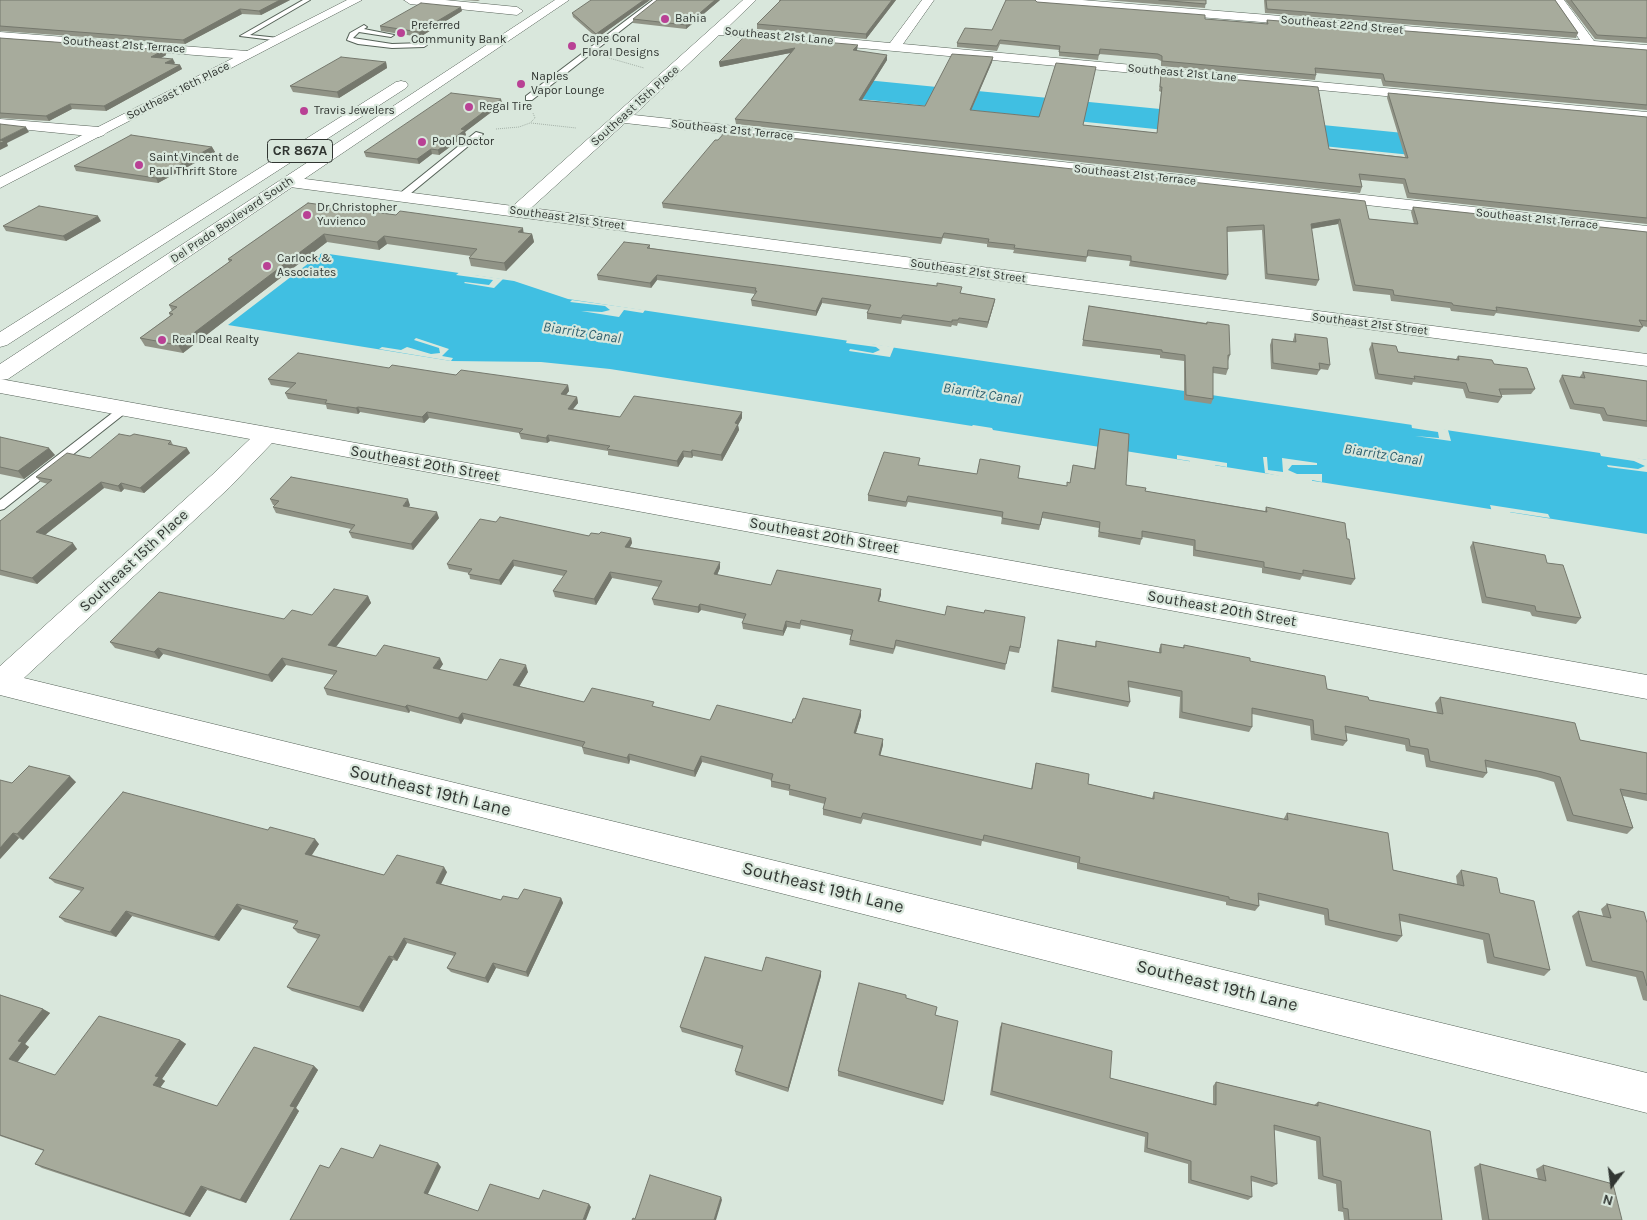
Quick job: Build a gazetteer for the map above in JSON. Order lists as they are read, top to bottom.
{
  "streets": {
    "street": [
      "Southeast 22nd Street",
      "Southeast 21st Lane",
      "Southeast 21st Terrace",
      "Southeast 16th Place",
      "Southeast 15th Place",
      "CR 867A",
      "Southeast 21st Street",
      "Del Prado Boulevard South",
      "Southeast 20th Street",
      "Southeast 19th Lane"
    ]
  },
  "crossings": [
    ["Southeast 21st Lane", "Southeast 15th Place"],
    ["Southeast 21st Terrace", "Southeast 16th Place"],
    ["Southeast 21st Terrace", "Southeast 15th Place"],
    ["Southeast 15th Place", "Southeast 21st Street"],
    ["Southeast 15th Place", "Southeast 20th Street"],
    ["Southeast 15th Place", "Southeast 19th Lane"],
    ["Southeast 21st Street", "Del Prado Boulevard South"]
  ],
  "water": ["Biarritz Canal"],
  "places": [
    "Bahia",
    "Preferred Community Bank",
    "Cape Coral Floral Designs",
    "Naples Vapor Lounge",
    "Regal Tire",
    "Travis Jewelers",
    "Pool Doctor",
    "Saint Vincent de Paul Thrift Store",
    "Dr Christopher Yuvienco",
    "Carlock & Associates",
    "Real Deal Realty"
  ],
  "north": "bottom"
}
